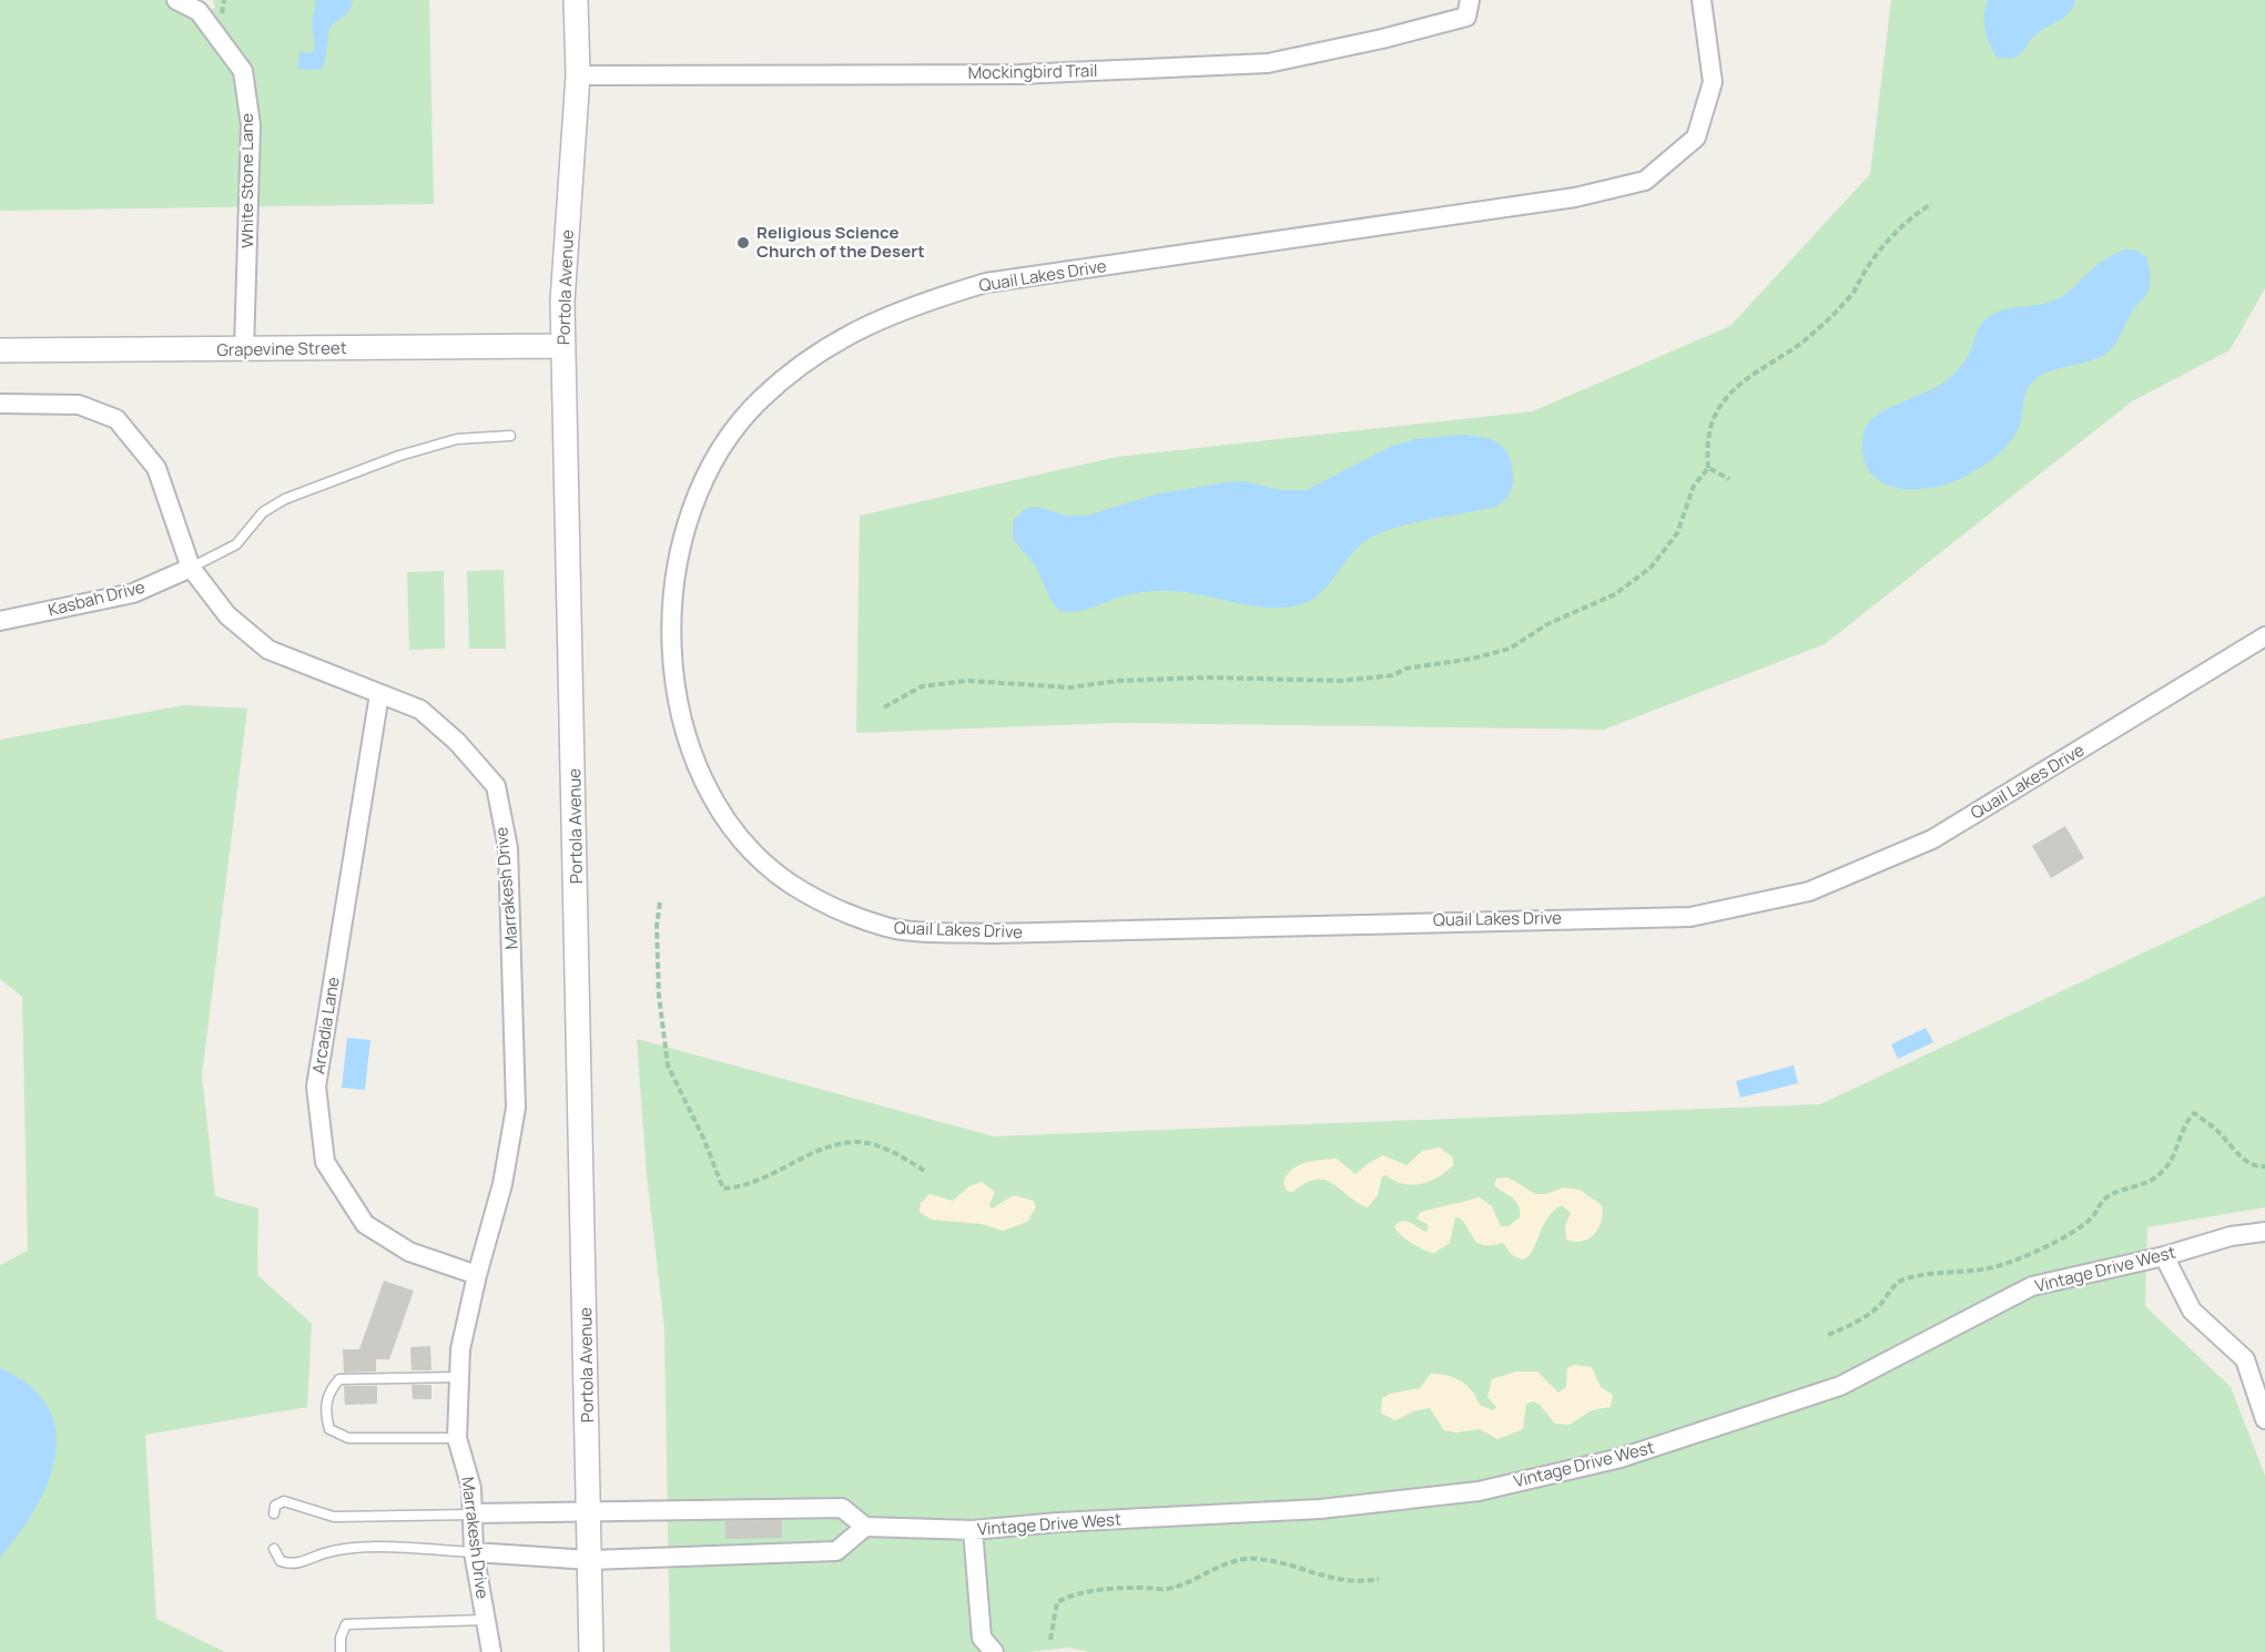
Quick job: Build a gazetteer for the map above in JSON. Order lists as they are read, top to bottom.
{
  "streets": {
    "street": [
      "Mockingbird Trail",
      "White Stone Lane",
      "Quail Lakes Drive",
      "Portola Avenue",
      "Grapevine Street",
      "Kasbah Drive",
      "Marrakesh Drive",
      "Arcadia Lane",
      "Vintage Drive West"
    ]
  },
  "crossings": [
    ["Mockingbird Trail", "Portola Avenue"],
    ["White Stone Lane", "Grapevine Street"],
    ["Portola Avenue", "Grapevine Street"],
    ["Kasbah Drive", "Marrakesh Drive"],
    ["Marrakesh Drive", "Arcadia Lane"]
  ],
  "places": ["Religious Science Church of the Desert"]
}
